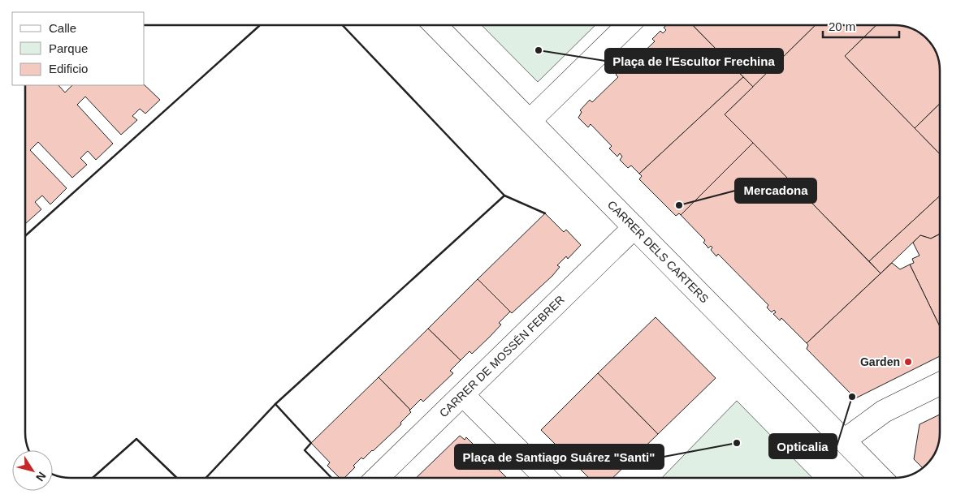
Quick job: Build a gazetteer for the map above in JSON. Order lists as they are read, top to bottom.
{
  "streets": {
    "street": ["CARRER DELS CARTERS", "CARRER DE MOSSÉN FEBRER"]
  },
  "crossings": [
    ["CARRER DELS CARTERS", "CARRER DE MOSSÉN FEBRER"]
  ],
  "places": [
    "Plaça de l'Escultor Frechina",
    "Mercadona",
    "Garden",
    "Opticalia",
    "Plaça de Santiago Suárez \"Santi\""
  ],
  "legend": ["Calle", "Parque", "Edificio"],
  "scale_bar": "20 m",
  "north": "bottom right"
}
